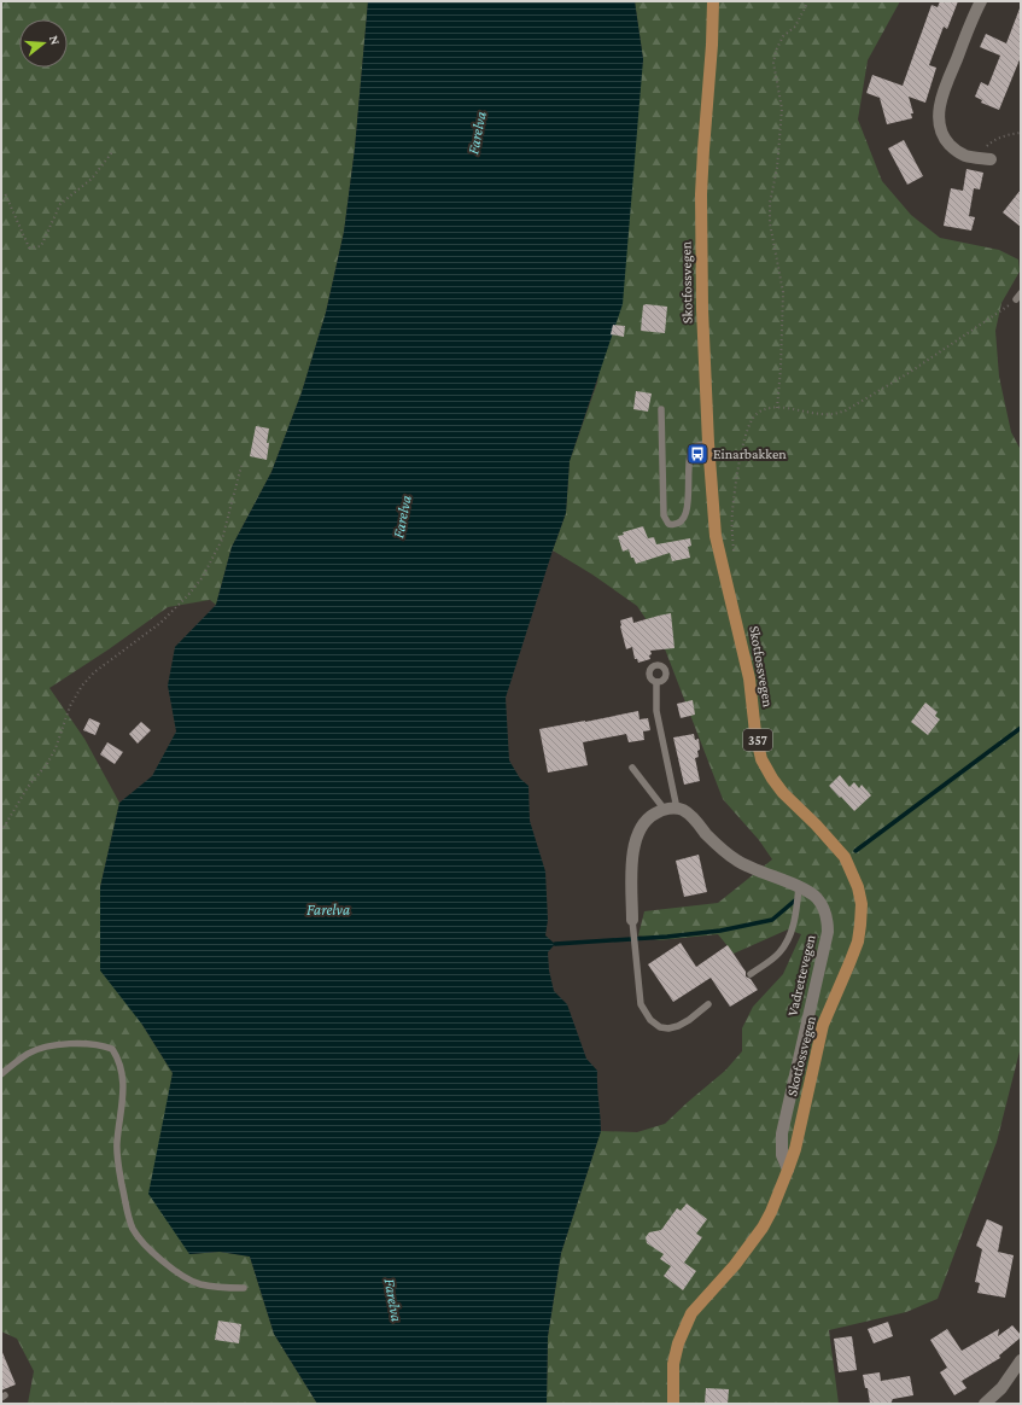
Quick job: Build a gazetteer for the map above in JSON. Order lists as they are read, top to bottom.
{
  "streets": {
    "main road": ["Skotfossvegen", "357"],
    "street": ["Vadrettevegen"]
  },
  "crossings": [
    ["Skotfossvegen", "Vadrettevegen"]
  ],
  "water": ["Farelva"],
  "places": {
    "bus stop": ["Einarbakken"]
  },
  "north": "right"
}
